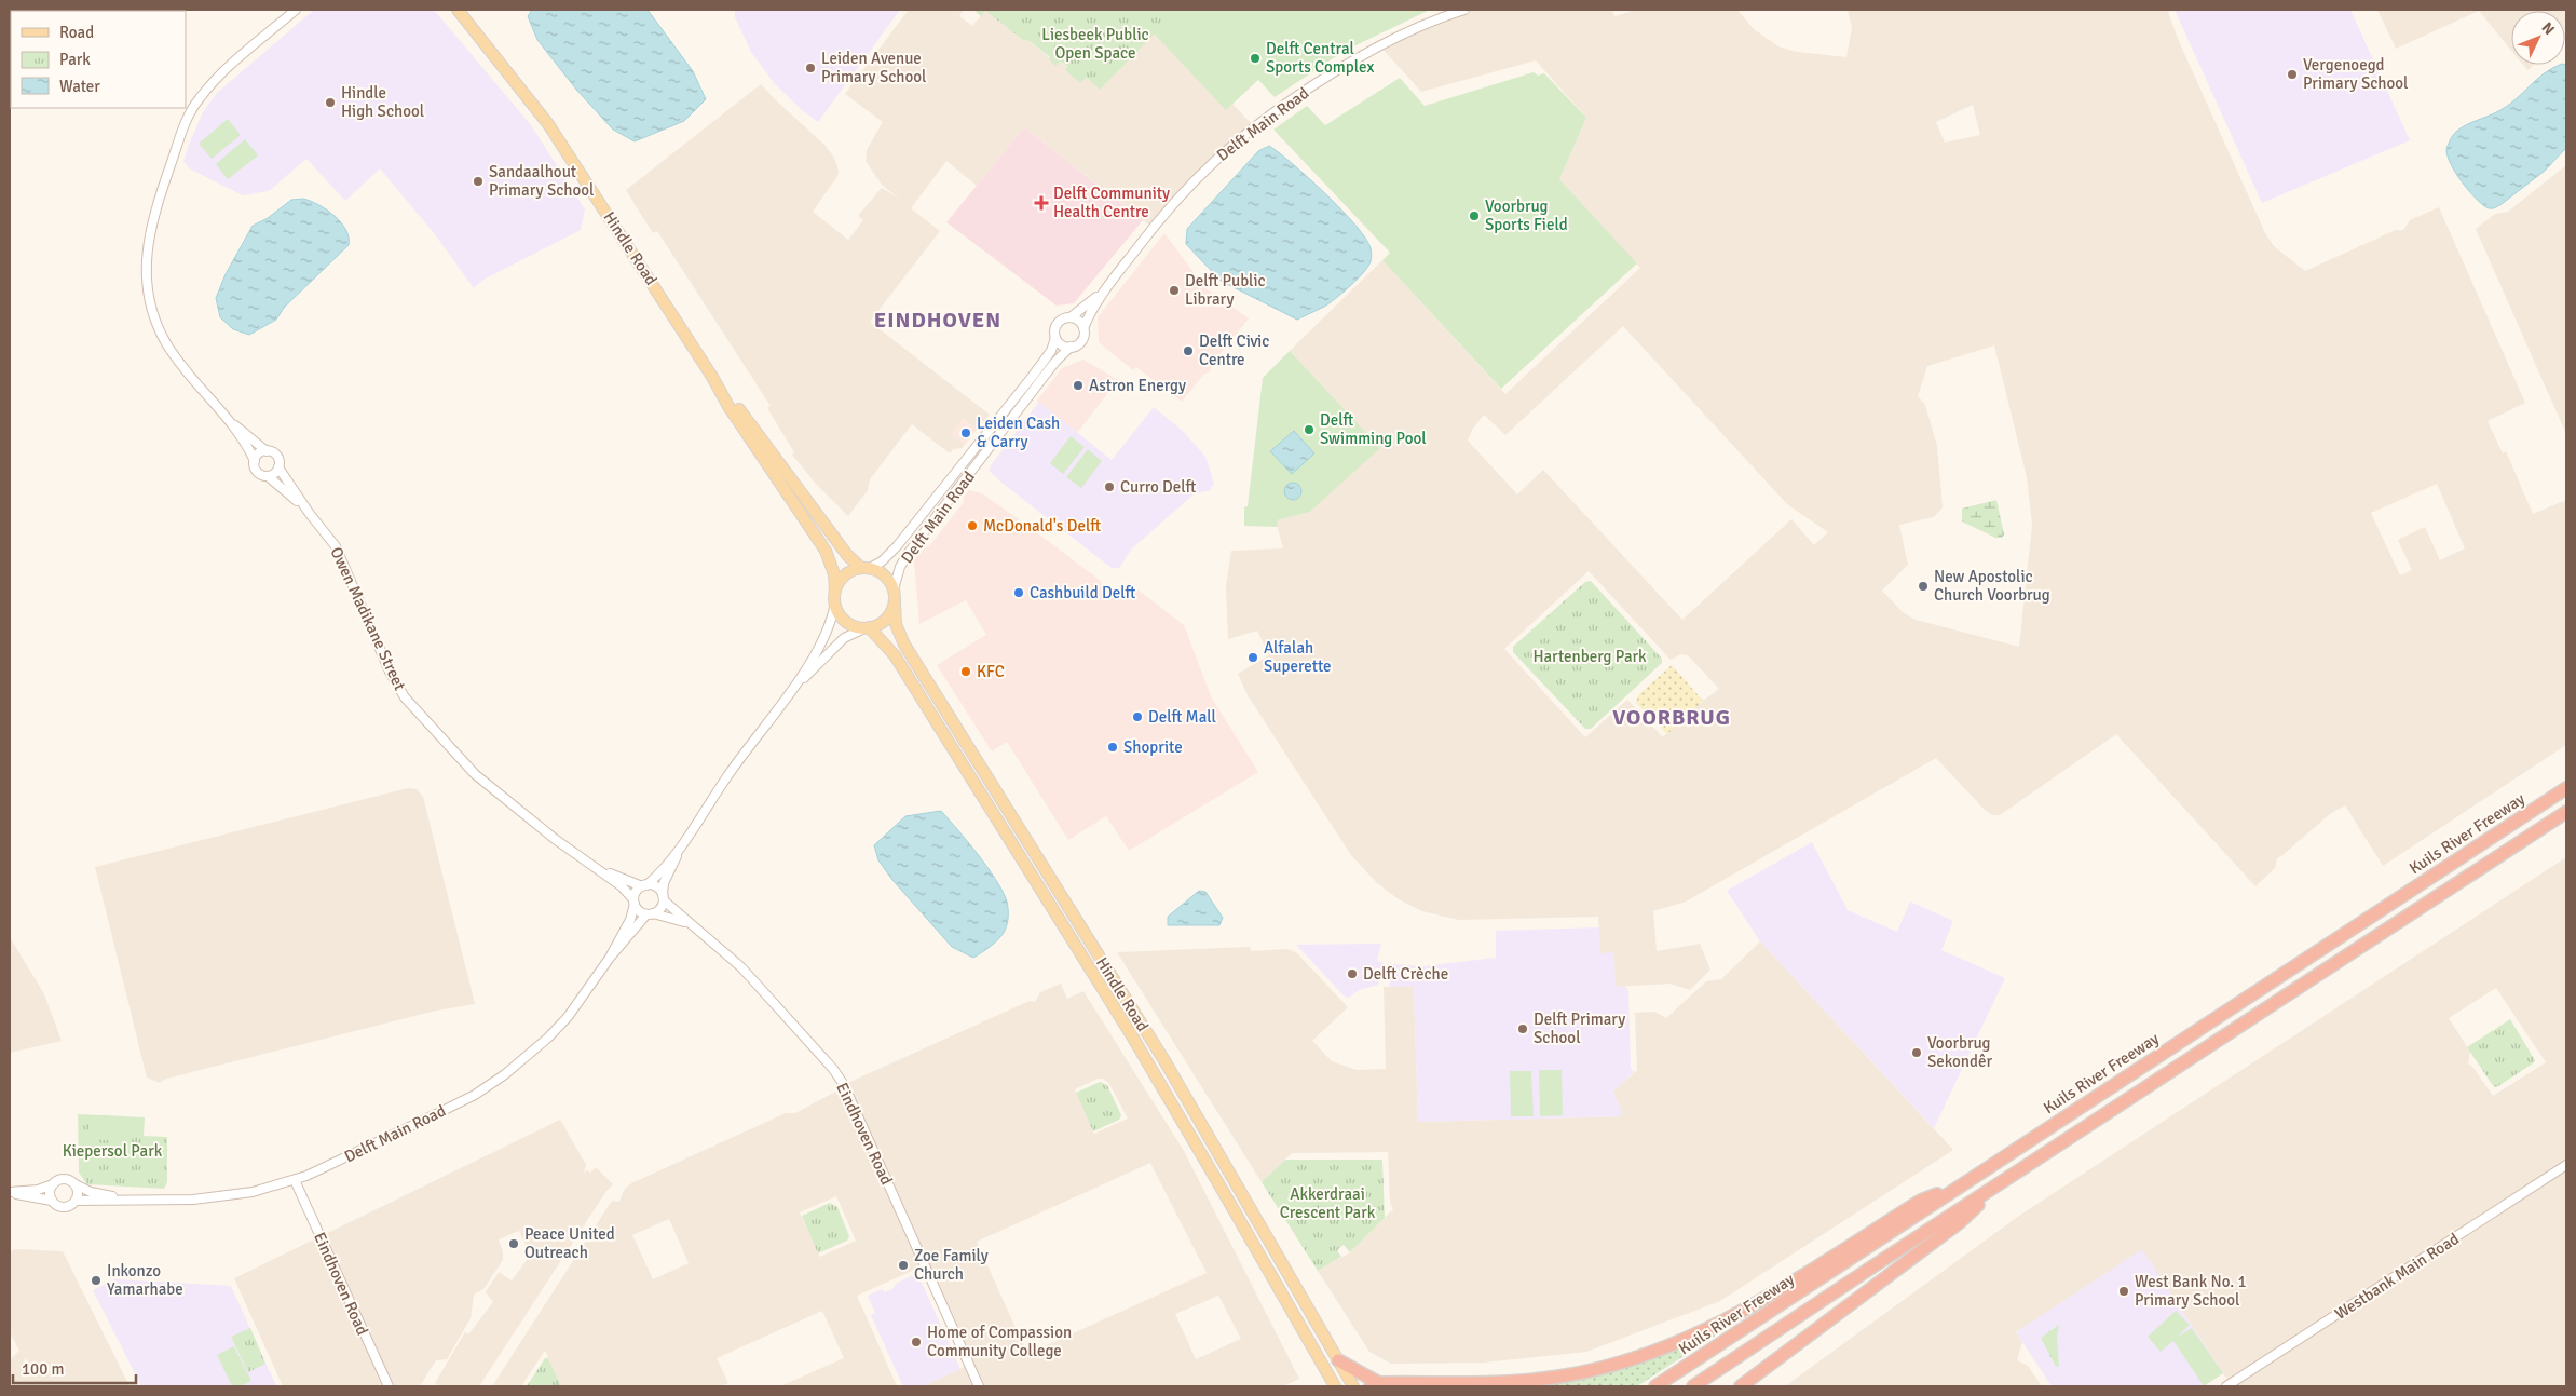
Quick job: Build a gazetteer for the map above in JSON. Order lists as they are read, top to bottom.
{
  "streets": {
    "highway": ["Kuils River Freeway"],
    "main road": ["Hindle Road"],
    "street": [
      "Delft Main Road",
      "Owen Madikane Street",
      "Eindhoven Road",
      "Westbank Main Road"
    ]
  },
  "crossings": [
    ["Delft Main Road", "Hindle Road"],
    ["Delft Main Road", "Owen Madikane Street"],
    ["Delft Main Road", "Eindhoven Road"],
    ["Owen Madikane Street", "Eindhoven Road"]
  ],
  "districts": ["EINDHOVEN", "VOORBRUG"],
  "parks": [
    "Liesbeek Public Open Space",
    "Hartenberg Park",
    "Kiepersol Park",
    "Akkerdraai Crescent Park"
  ],
  "places": {
    "other": [
      "Delft Central Sports Complex",
      "Leiden Avenue Primary School",
      "Vergenoegd Primary School",
      "Hindle High School",
      "Sandaalhout Primary School",
      "Voorbrug Sports Field",
      "Delft Public Library",
      "Delft Civic Centre",
      "Astron Energy",
      "Delft Swimming Pool",
      "Leiden Cash & Carry",
      "Curro Delft",
      "McDonald's Delft",
      "New Apostolic Church Voorbrug",
      "Cashbuild Delft",
      "Alfalah Superette",
      "KFC",
      "Delft Mall",
      "Shoprite",
      "Delft Crèche",
      "Delft Primary School",
      "Voorbrug Sekondêr",
      "Peace United Outreach",
      "Zoe Family Church",
      "Inkonzo Yamarhabe",
      "West Bank No. 1 Primary School",
      "Home of Compassion Community College"
    ],
    "health": ["Delft Community Health Centre"]
  },
  "legend": ["Road", "Park", "Water"],
  "scale_bar": "100 m",
  "north": "top right"
}
